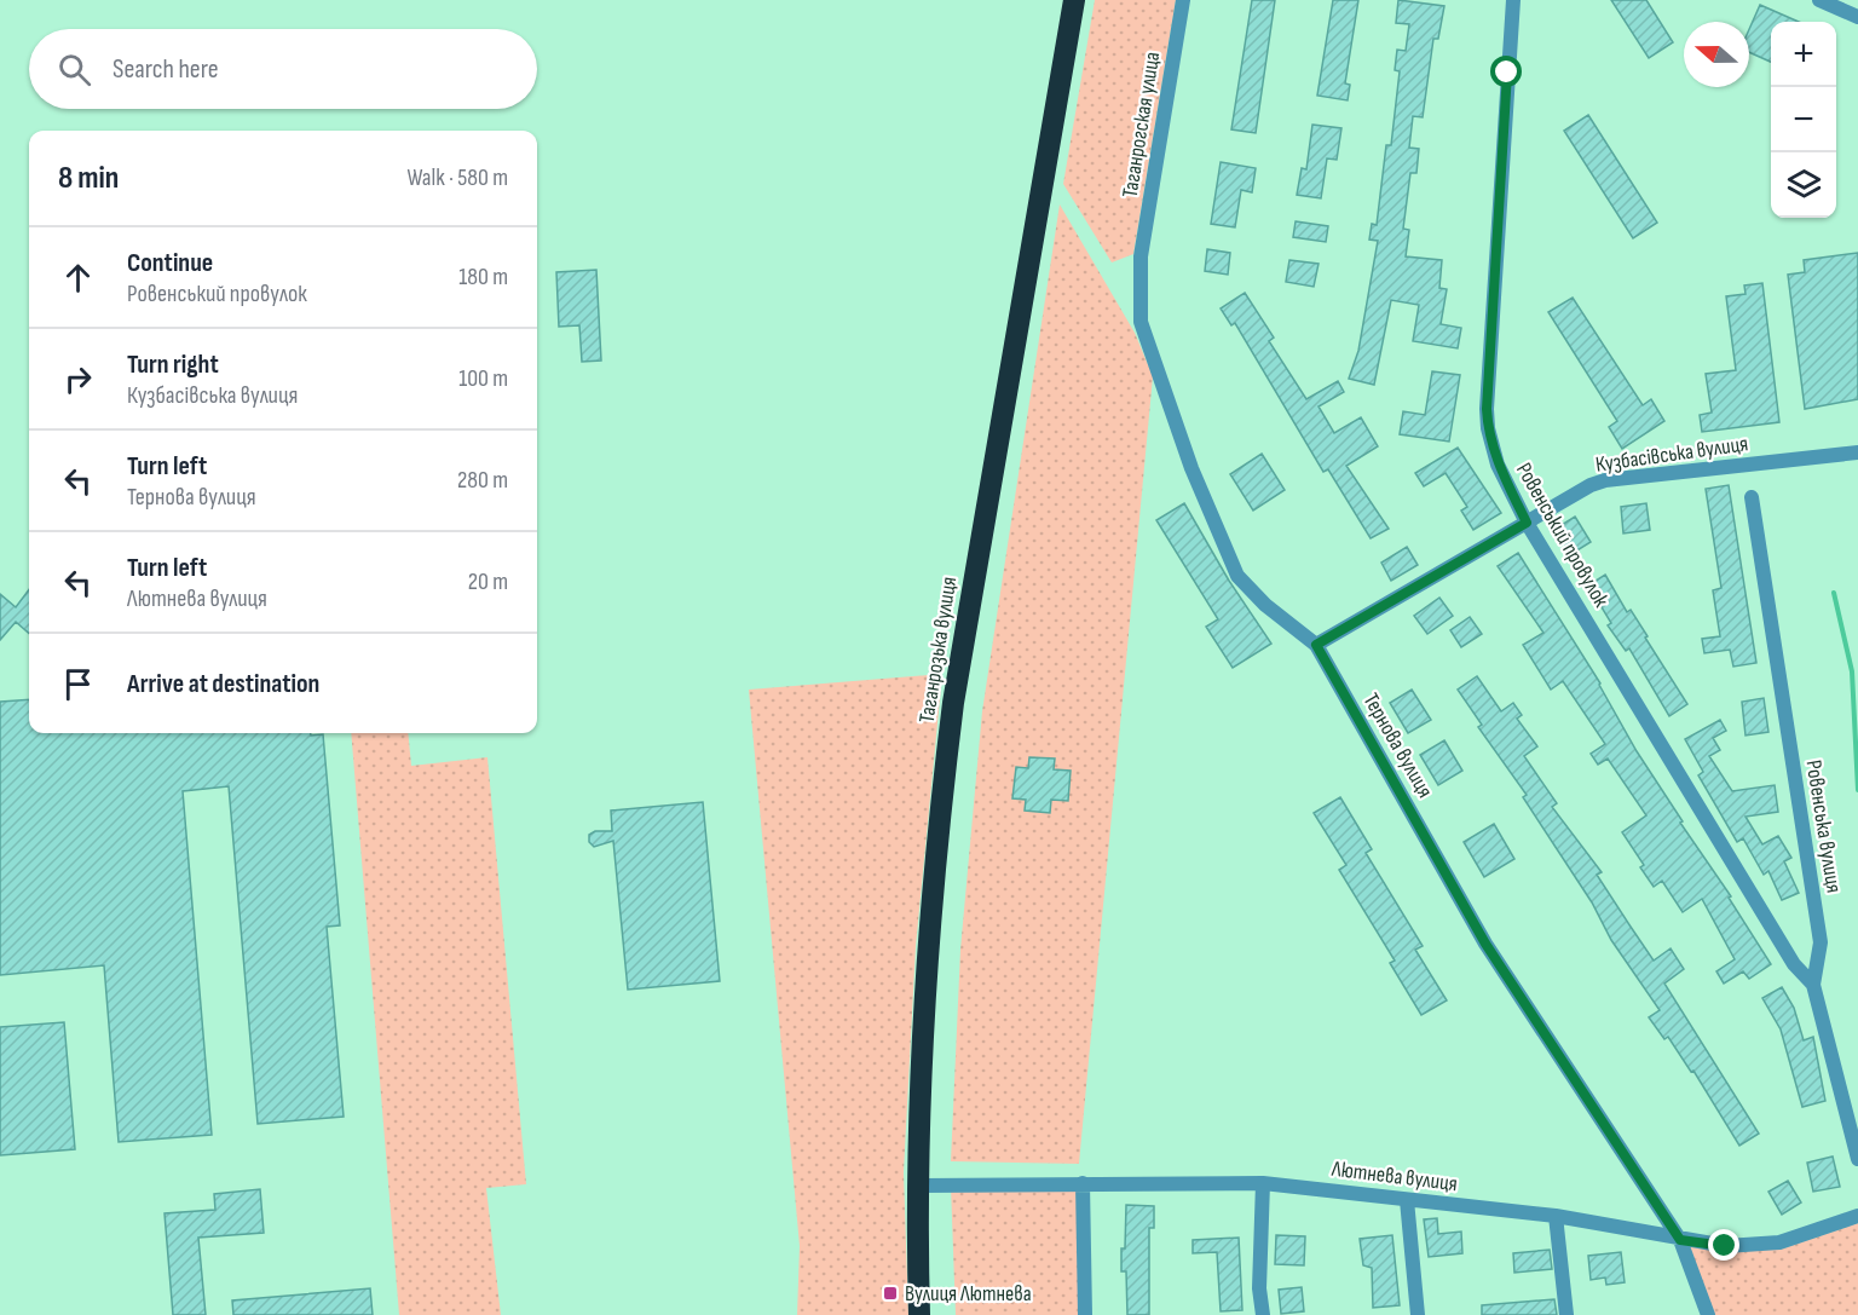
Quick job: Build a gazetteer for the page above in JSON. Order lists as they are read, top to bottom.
{
  "streets": {
    "highway": ["Таганрозька вулиця"],
    "street": [
      "Таганрогская улица",
      "Кузбасівська вулиця",
      "Ровенський провулок",
      "Тернова вулиця",
      "Ровенська вулиця",
      "Лютнева вулиця"
    ]
  },
  "crossings": [
    ["Таганрогская улица", "Тернова вулиця"],
    ["Кузбасівська вулиця", "Ровенський провулок"],
    ["Кузбасівська вулиця", "Тернова вулиця"],
    ["Ровенський провулок", "Ровенська вулиця"],
    ["Таганрозька вулиця", "Лютнева вулиця"],
    ["Тернова вулиця", "Лютнева вулиця"]
  ],
  "places": {
    "transit": ["Вулиця Лютнева"]
  },
  "north": "left",
  "page": {
    "map_buttons": ["+", "−"],
    "search": "Search here",
    "heading": ["8 min", "Walk · 580 m"],
    "list": [
      ["Continue", "Ровенський провулок", "180 m"],
      ["Turn right", "Кузбасівська вулиця", "100 m"],
      ["Turn left", "Тернова вулиця", "280 m"],
      ["Turn left", "Лютнева вулиця", "20 m"],
      "Arrive at destination"
    ]
  }
}
